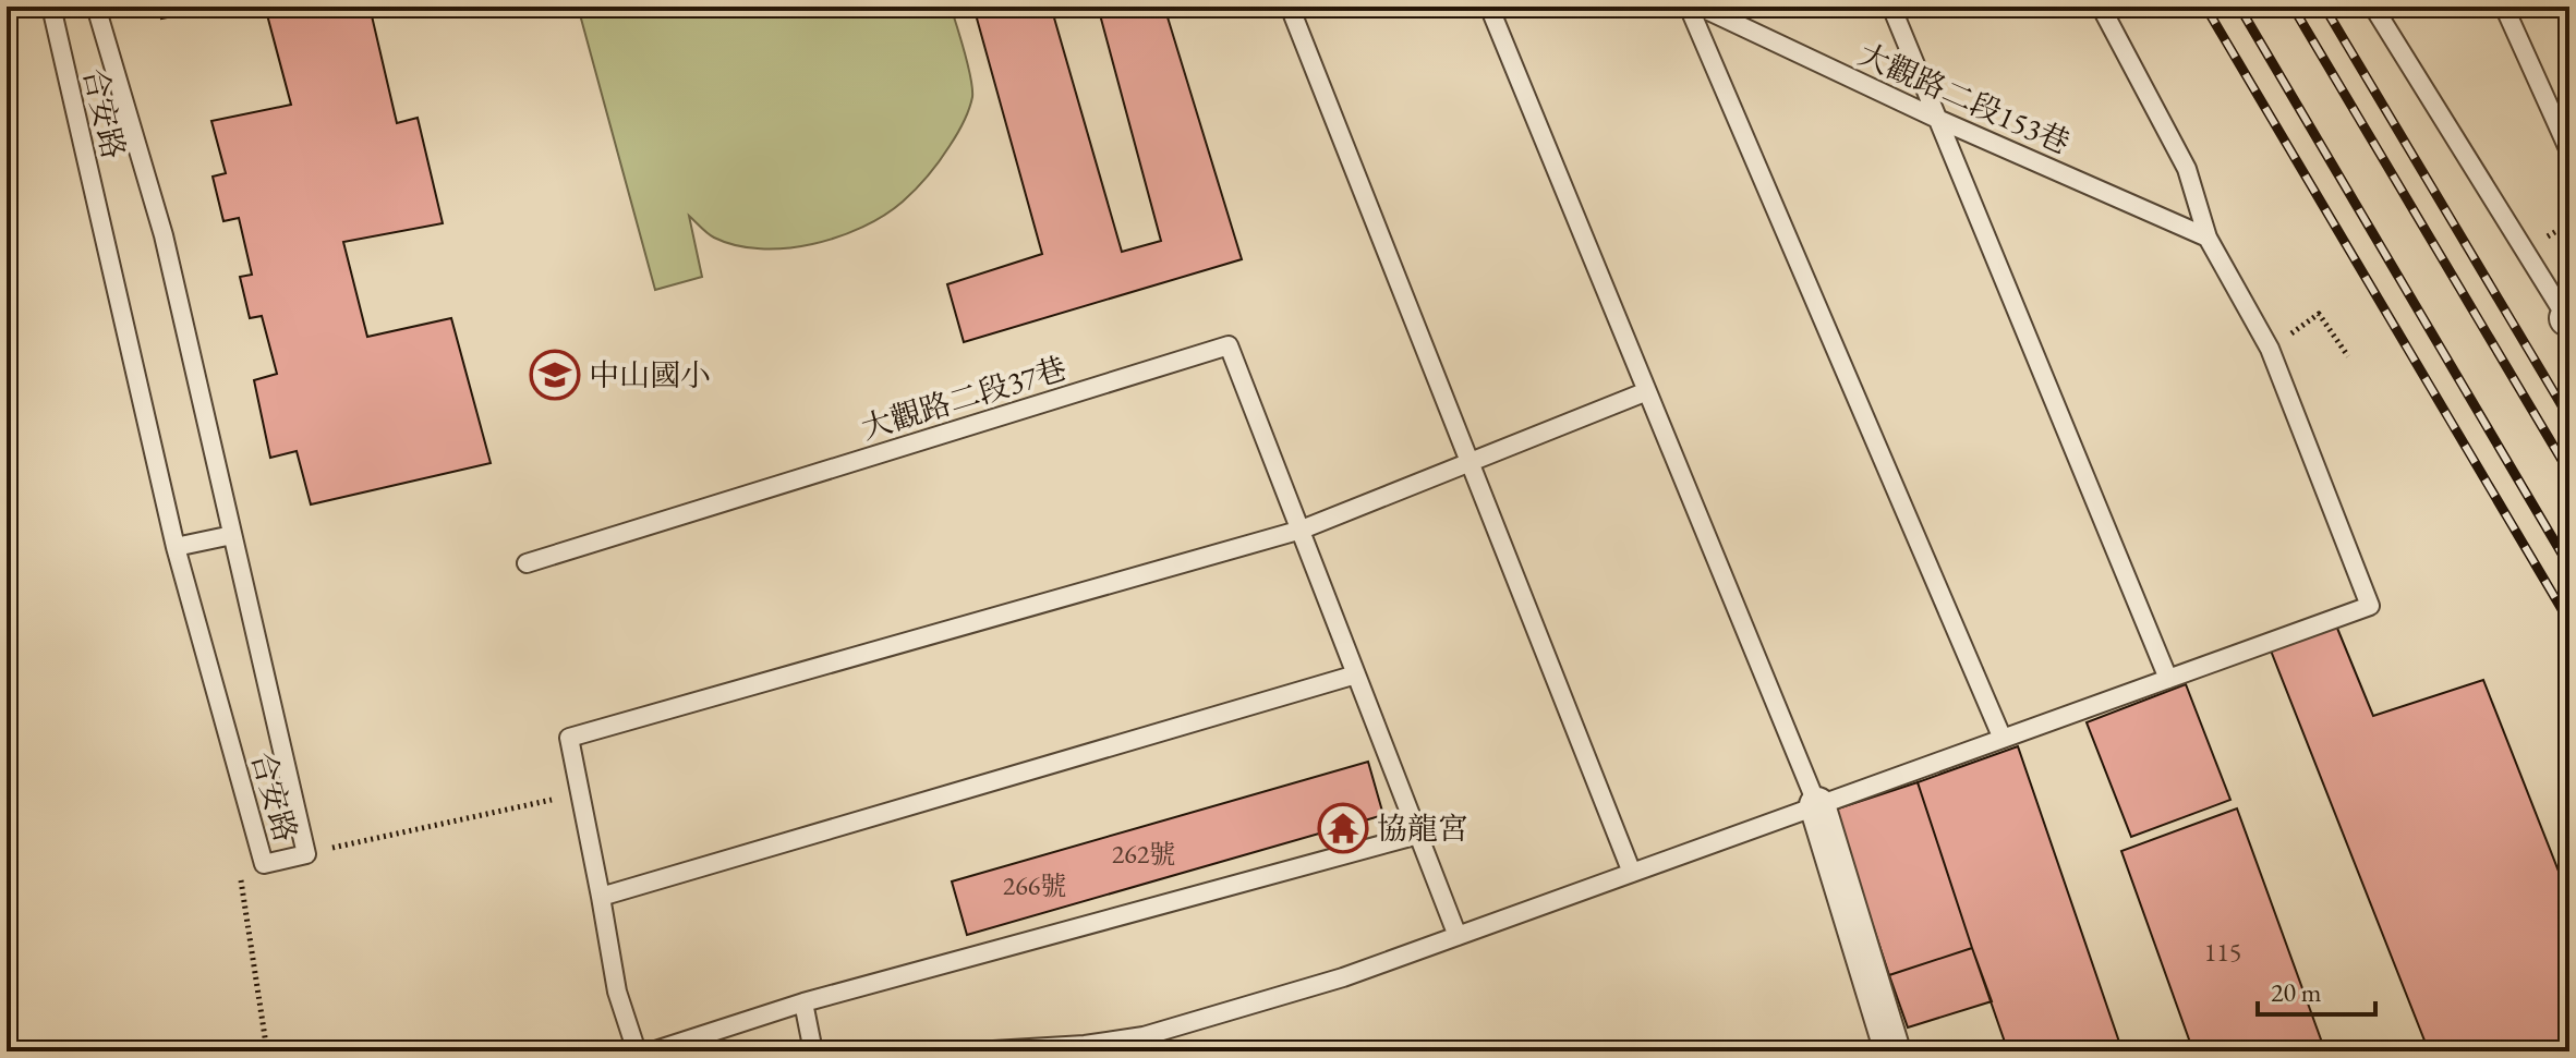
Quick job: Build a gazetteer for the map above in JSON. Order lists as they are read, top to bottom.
{
  "streets": {
    "lane": ["大觀路二段153巷", "合安路", "大觀路二段37巷"]
  },
  "places": {
    "school or university": ["中山國小"],
    "temple": ["協龍宮"]
  },
  "house_numbers": ["262號", "266號", "115"],
  "scale_bar": "20 m"
}
